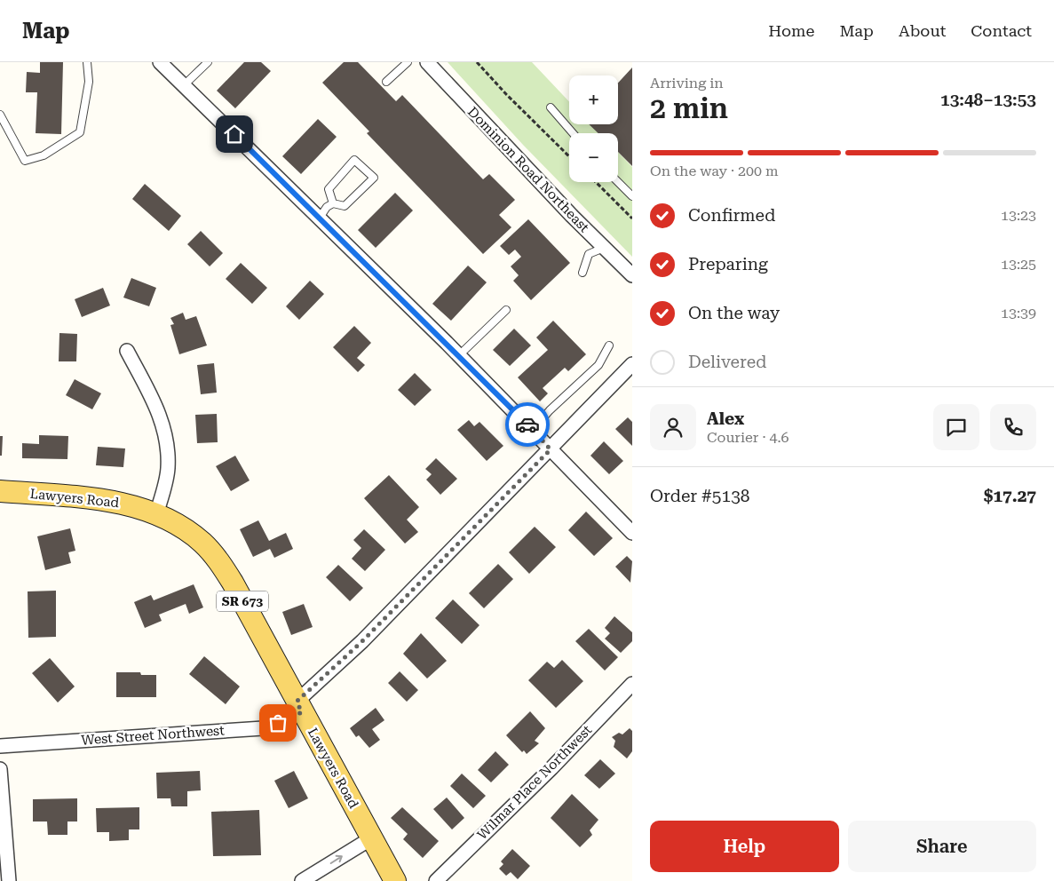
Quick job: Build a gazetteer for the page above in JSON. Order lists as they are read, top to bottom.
{
  "streets": {
    "main road": ["Lawyers Road", "SR 673"],
    "street": ["Dominion Road Northeast", "West Street Northwest", "Wilmar Place Northwest"]
  },
  "crossings": [
    ["Lawyers Road", "West Street Northwest"]
  ],
  "page": {
    "header": "Map",
    "nav": [
      "Home",
      "Map",
      "About",
      "Contact"
    ],
    "heading": ["2 min", "Arriving in", "13:48–13:53"],
    "panel": [
      "Alex",
      "Courier · 4.6",
      "Order #5138",
      "$17.27"
    ],
    "map_buttons": ["+", "−"],
    "bar": "On the way · 200 m",
    "list": [
      ["Confirmed", "13:23"],
      ["Preparing", "13:25"],
      ["On the way", "13:39"],
      "Delivered"
    ],
    "buttons": ["Help", "Share"]
  }
}
